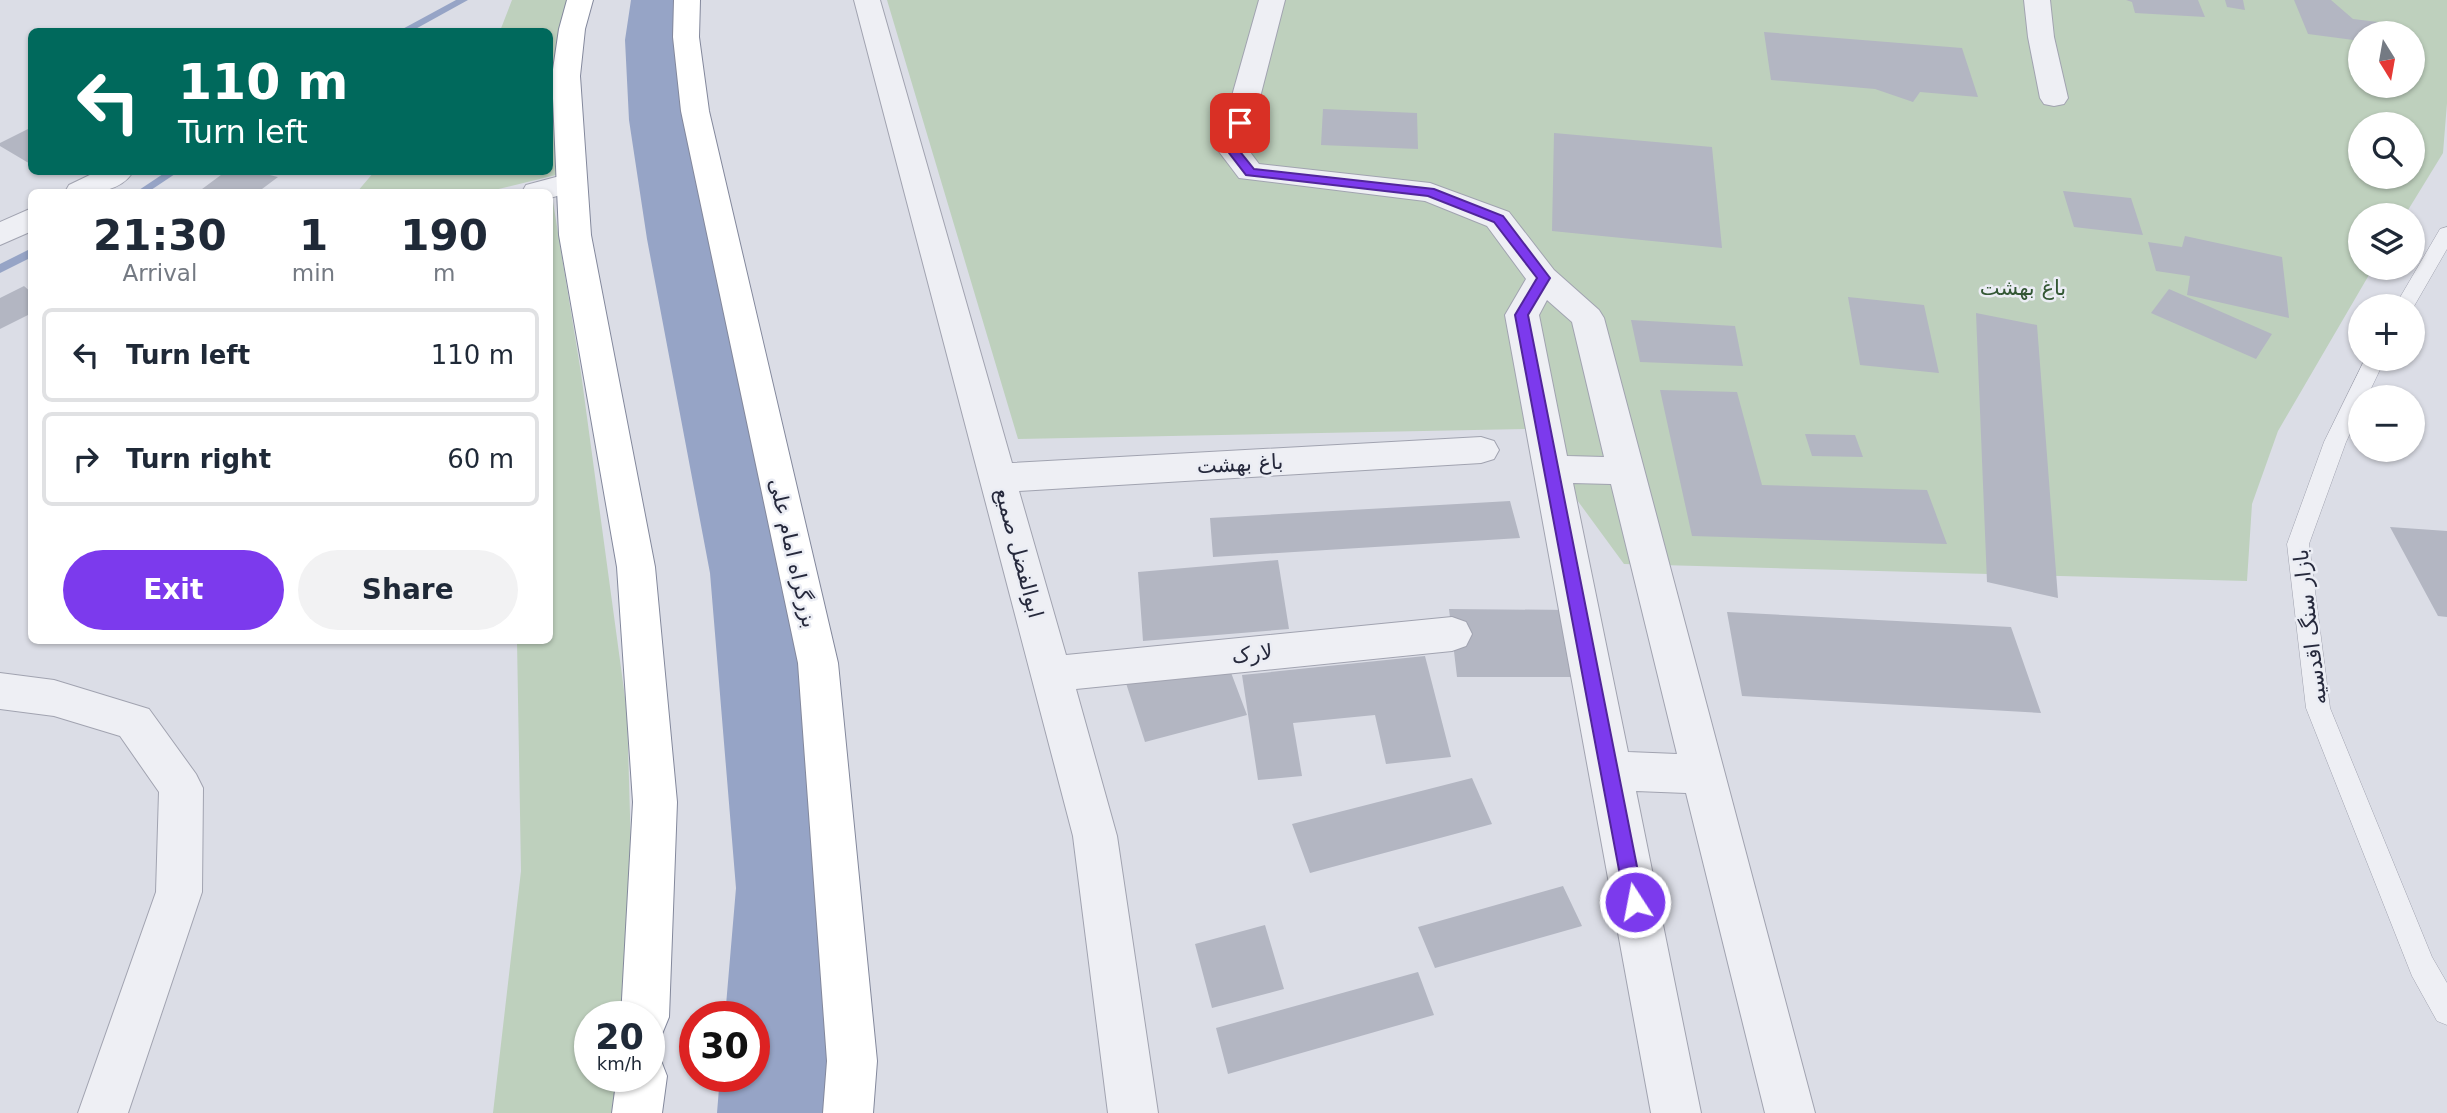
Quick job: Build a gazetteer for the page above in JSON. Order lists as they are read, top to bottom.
{
  "streets": {
    "highway": ["بزرگراه امام علی"],
    "street": ["باغ بهشت", "ابوالفضل صمیع", "لارک"],
    "lane": ["بازار سنگ اقدسیه"]
  },
  "crossings": [
    ["باغ بهشت", "ابوالفضل صمیع"],
    ["ابوالفضل صمیع", "لارک"]
  ],
  "parks": ["باغ بهشت"],
  "north": "bottom",
  "page": {
    "map_buttons": ["+", "−"],
    "turn": ["110 m", "Turn left"],
    "eta": [
      "21:30",
      "Arrival",
      "1",
      "min",
      "190",
      "m"
    ],
    "list": [
      {
        "name": "Turn left",
        "value": "110 m"
      },
      {
        "name": "Turn right",
        "value": "60 m"
      }
    ],
    "buttons": ["Exit", "Share"],
    "speed": "20 km/h",
    "limit": "30"
  }
}
